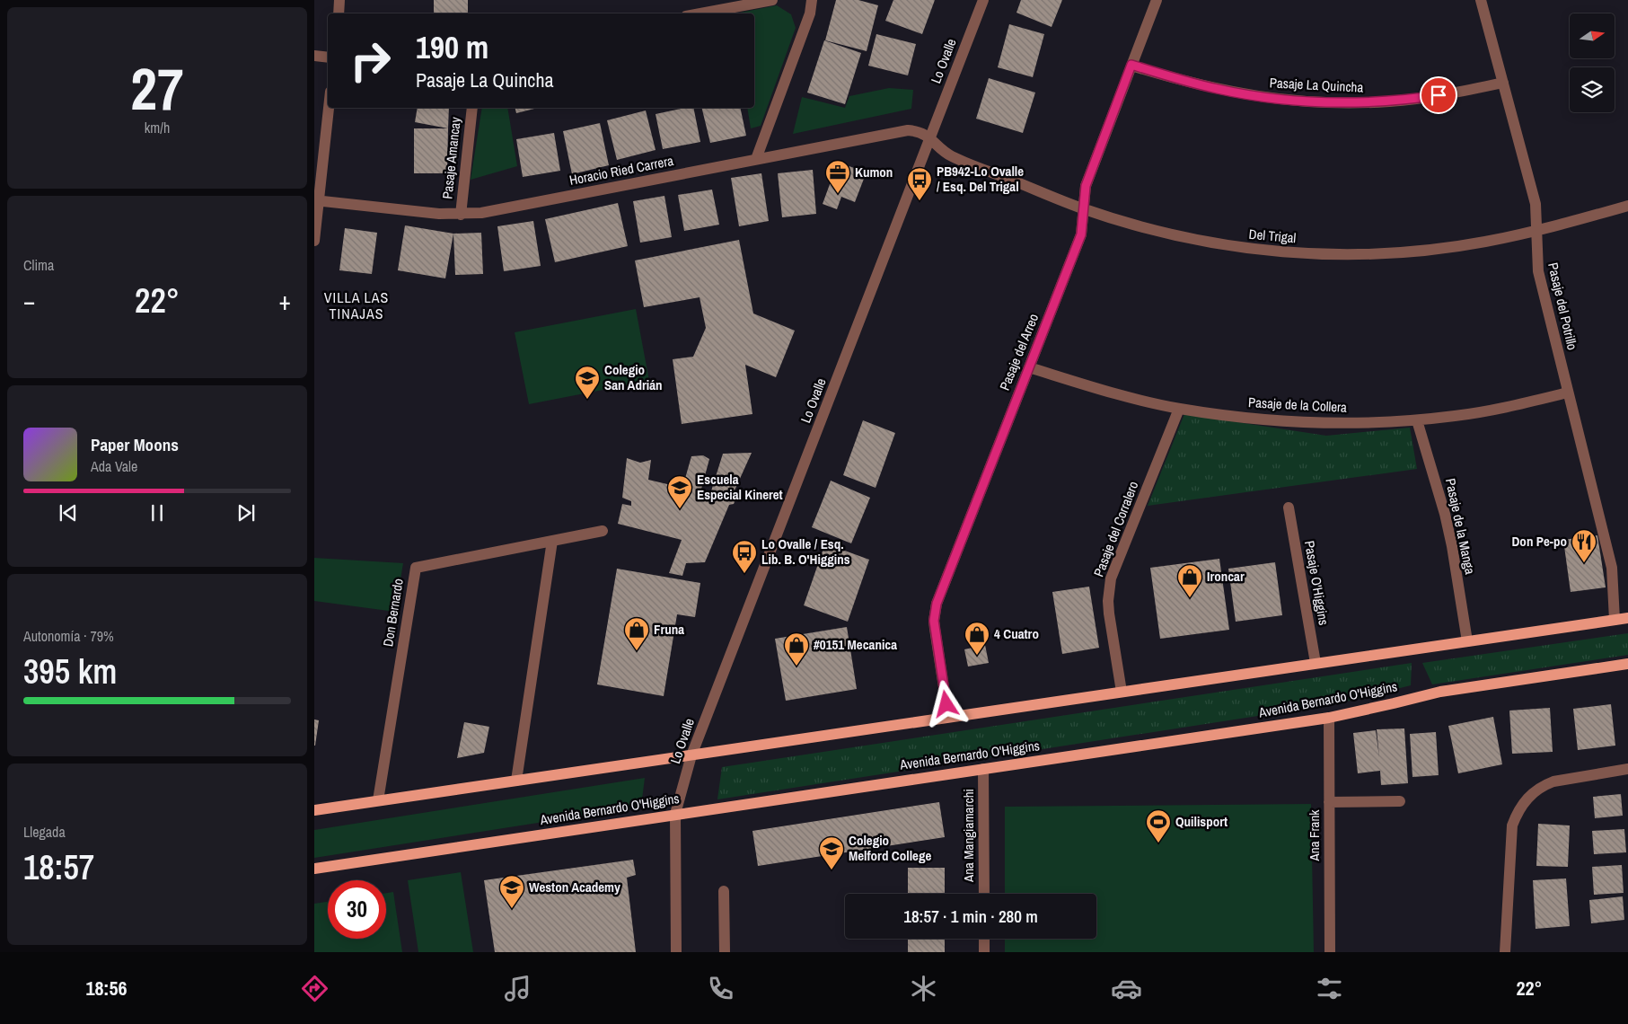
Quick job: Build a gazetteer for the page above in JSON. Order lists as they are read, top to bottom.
{
  "streets": {
    "main road": ["Avenida Bernardo O'Higgins"],
    "street": [
      "Lo Ovalle",
      "Pasaje La Quincha",
      "Pasaje Amancay",
      "Horacio Ried Carrera",
      "Del Trigal",
      "Pasaje del Potrillo",
      "Pasaje del Arreo",
      "Pasaje de la Collera",
      "Pasaje de la Manga",
      "Pasaje del Corralero",
      "Pasaje O'Higgins",
      "Don Bernardo",
      "Ana Mangiamarchi",
      "Ana Frank"
    ]
  },
  "crossings": [
    ["Lo Ovalle", "Horacio Ried Carrera"],
    ["Lo Ovalle", "Del Trigal"],
    ["Lo Ovalle", "Avenida Bernardo O'Higgins"],
    ["Pasaje La Quincha", "Pasaje del Potrillo"],
    ["Pasaje La Quincha", "Pasaje del Arreo"],
    ["Pasaje Amancay", "Horacio Ried Carrera"],
    ["Horacio Ried Carrera", "Del Trigal"],
    ["Del Trigal", "Pasaje del Potrillo"],
    ["Del Trigal", "Pasaje del Arreo"],
    ["Pasaje del Potrillo", "Pasaje de la Collera"],
    ["Pasaje del Arreo", "Pasaje de la Collera"],
    ["Pasaje de la Collera", "Pasaje de la Manga"],
    ["Pasaje de la Collera", "Pasaje del Corralero"],
    ["Avenida Bernardo O'Higgins", "Ana Mangiamarchi"],
    ["Avenida Bernardo O'Higgins", "Ana Frank"]
  ],
  "districts": ["VILLA LAS TINAJAS"],
  "places": {
    "office": ["Kumon"],
    "bus stop": ["PB942-Lo Ovalle / Esq. Del Trigal", "Lo Ovalle / Esq. Lib. B. O'Higgins"],
    "school or university": [
      "Colegio San Adrián",
      "Escuela Especial Kineret",
      "Colegio Melford College",
      "Weston Academy"
    ],
    "restaurant": ["Don Pe-po"],
    "shop": [
      "Ironcar",
      "Fruna",
      "4 Cuatro",
      "#0151 Mecanica"
    ],
    "sports": ["Quilisport"]
  },
  "north": "right",
  "page": {
    "tile": [
      ["27", "km/h"],
      "Clima",
      ["Autonomía · 79%", "395 km"],
      ["Llegada", "18:57"]
    ],
    "turn": ["190 m", "Pasaje La Quincha"],
    "heat": ["−", "22°", "+"],
    "song": ["Paper Moons", "Ada Vale"],
    "limit": "30",
    "trip": "18:57 · 1 min · 280 m",
    "tabs": ["18:56", "22°"]
  }
}
